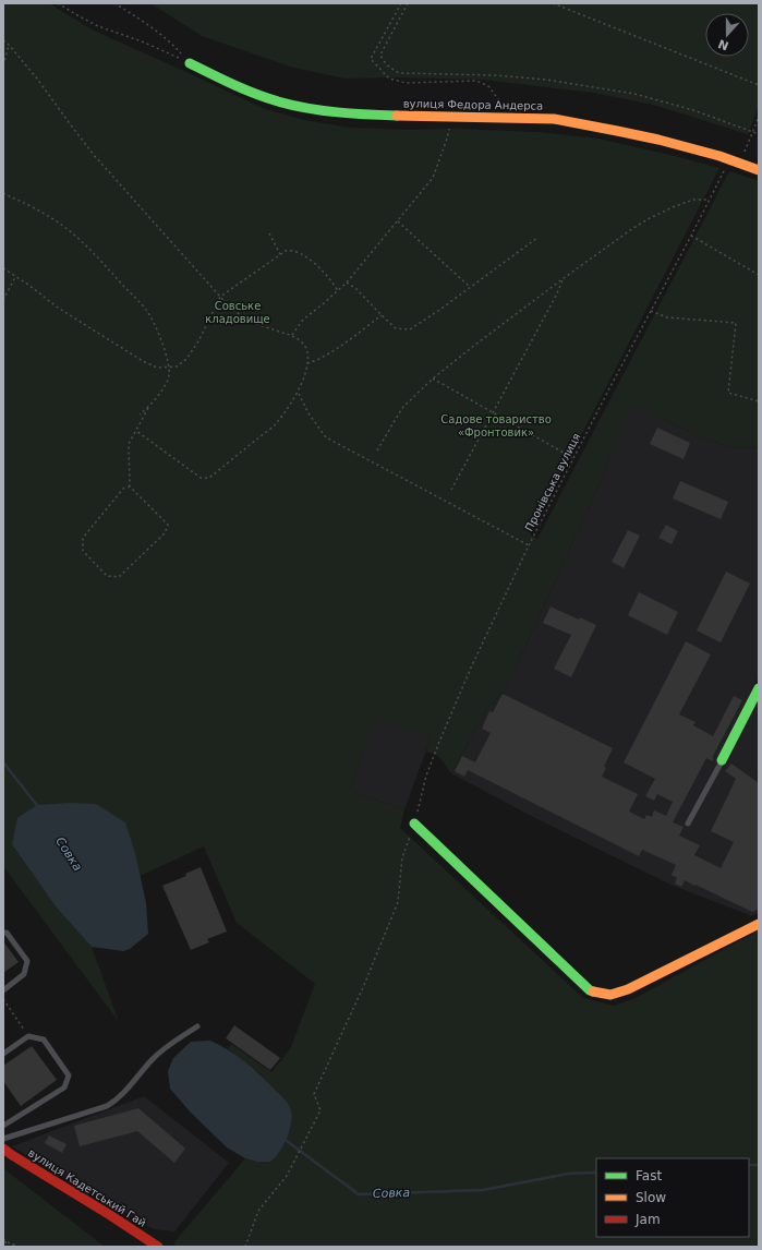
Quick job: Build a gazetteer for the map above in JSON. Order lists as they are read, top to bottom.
{
  "streets": {
    "street": ["вулиця Федора Андерса", "вулиця Кадетський Гай"],
    "path": ["Пронівська вулиця"]
  },
  "crossings": [
    ["вулиця Федора Андерса", "Пронівська вулиця"]
  ],
  "water": ["Совка"],
  "parks": ["Совське кладовище", "Садове товариство «Фронтовик»"],
  "legend": ["Fast", "Slow", "Jam"],
  "north": "bottom"
}
